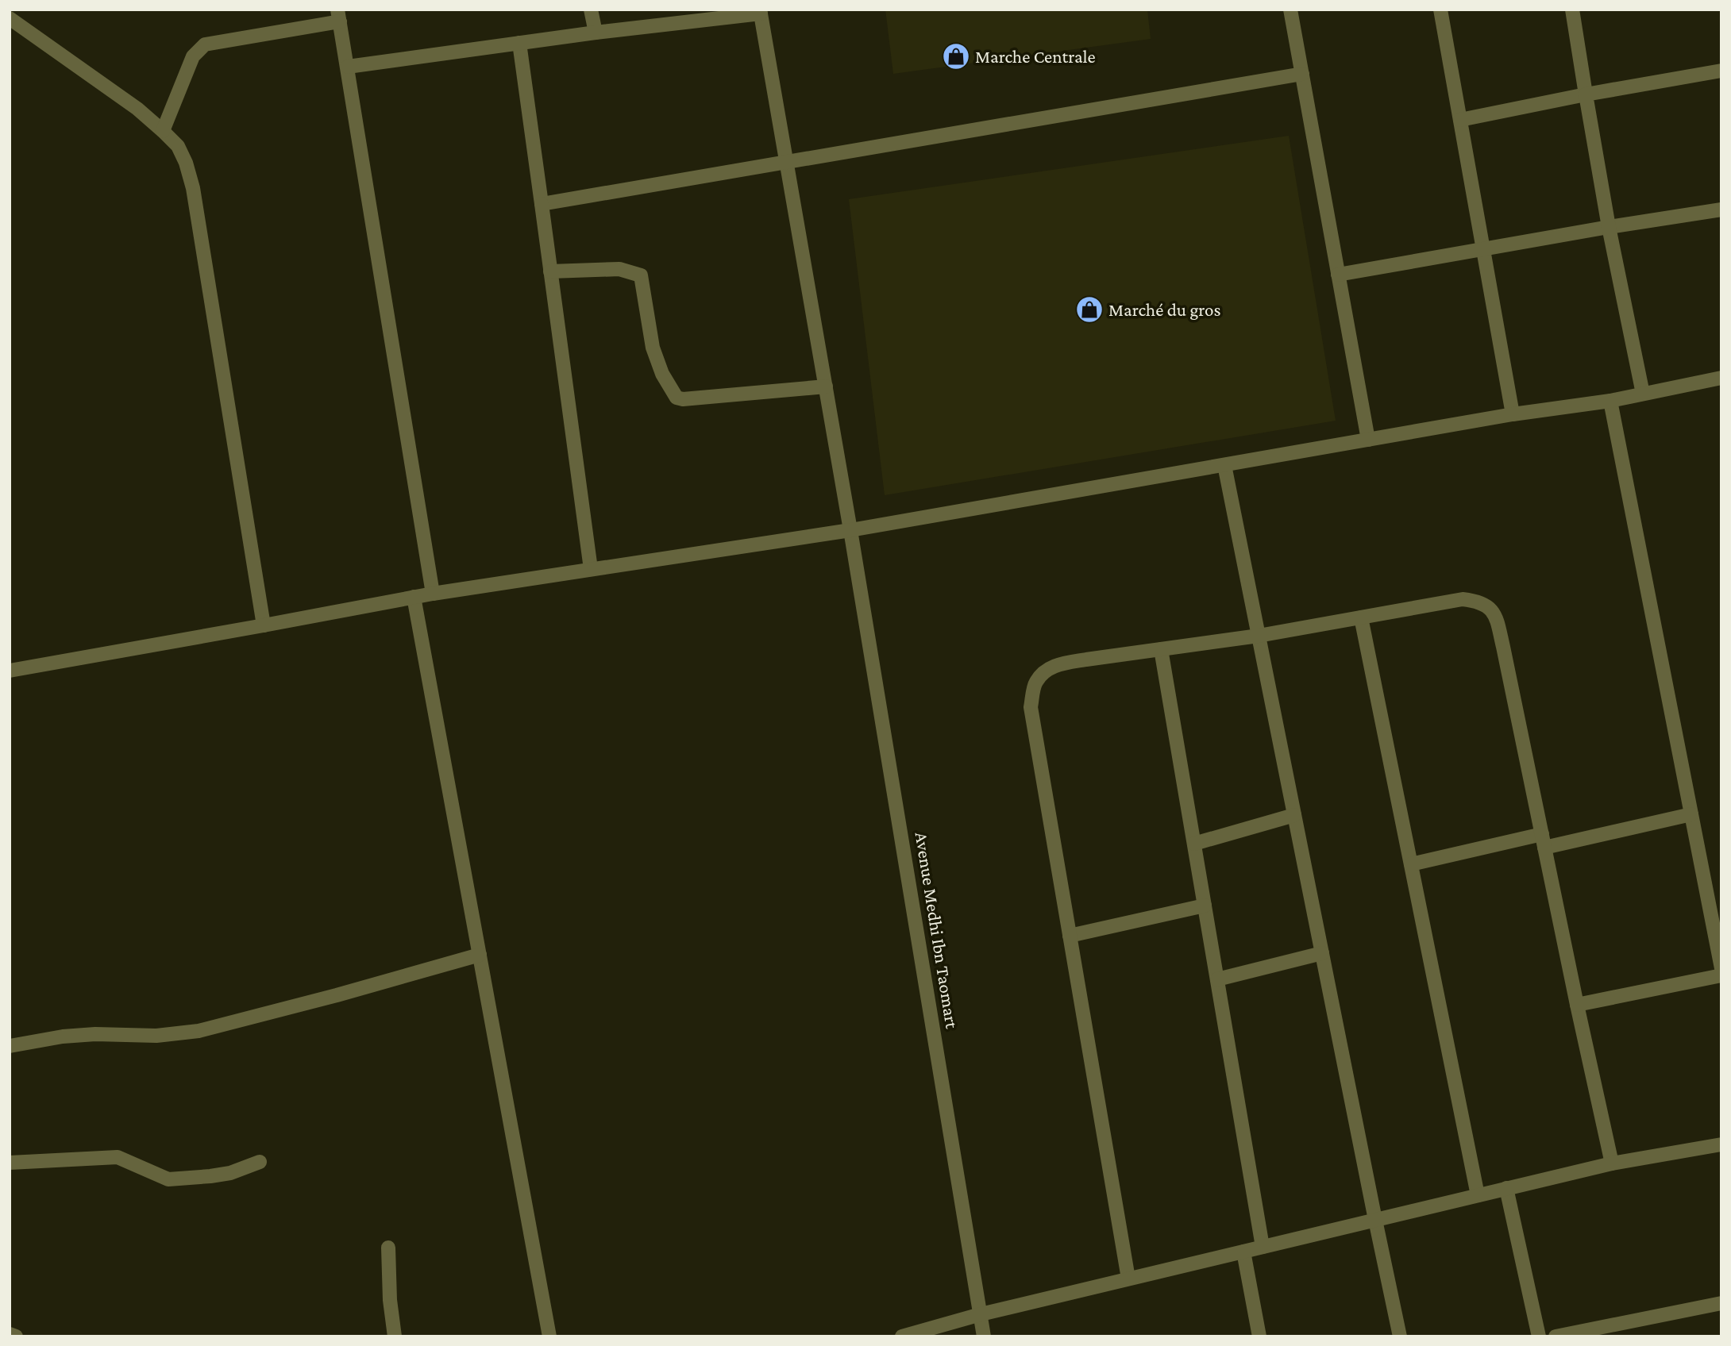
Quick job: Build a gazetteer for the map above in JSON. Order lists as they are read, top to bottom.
{
  "streets": {
    "street": ["Avenue Medhi Ibn Taomart"]
  },
  "places": {
    "shop": ["Marche Centrale", "Marché du gros"]
  }
}
